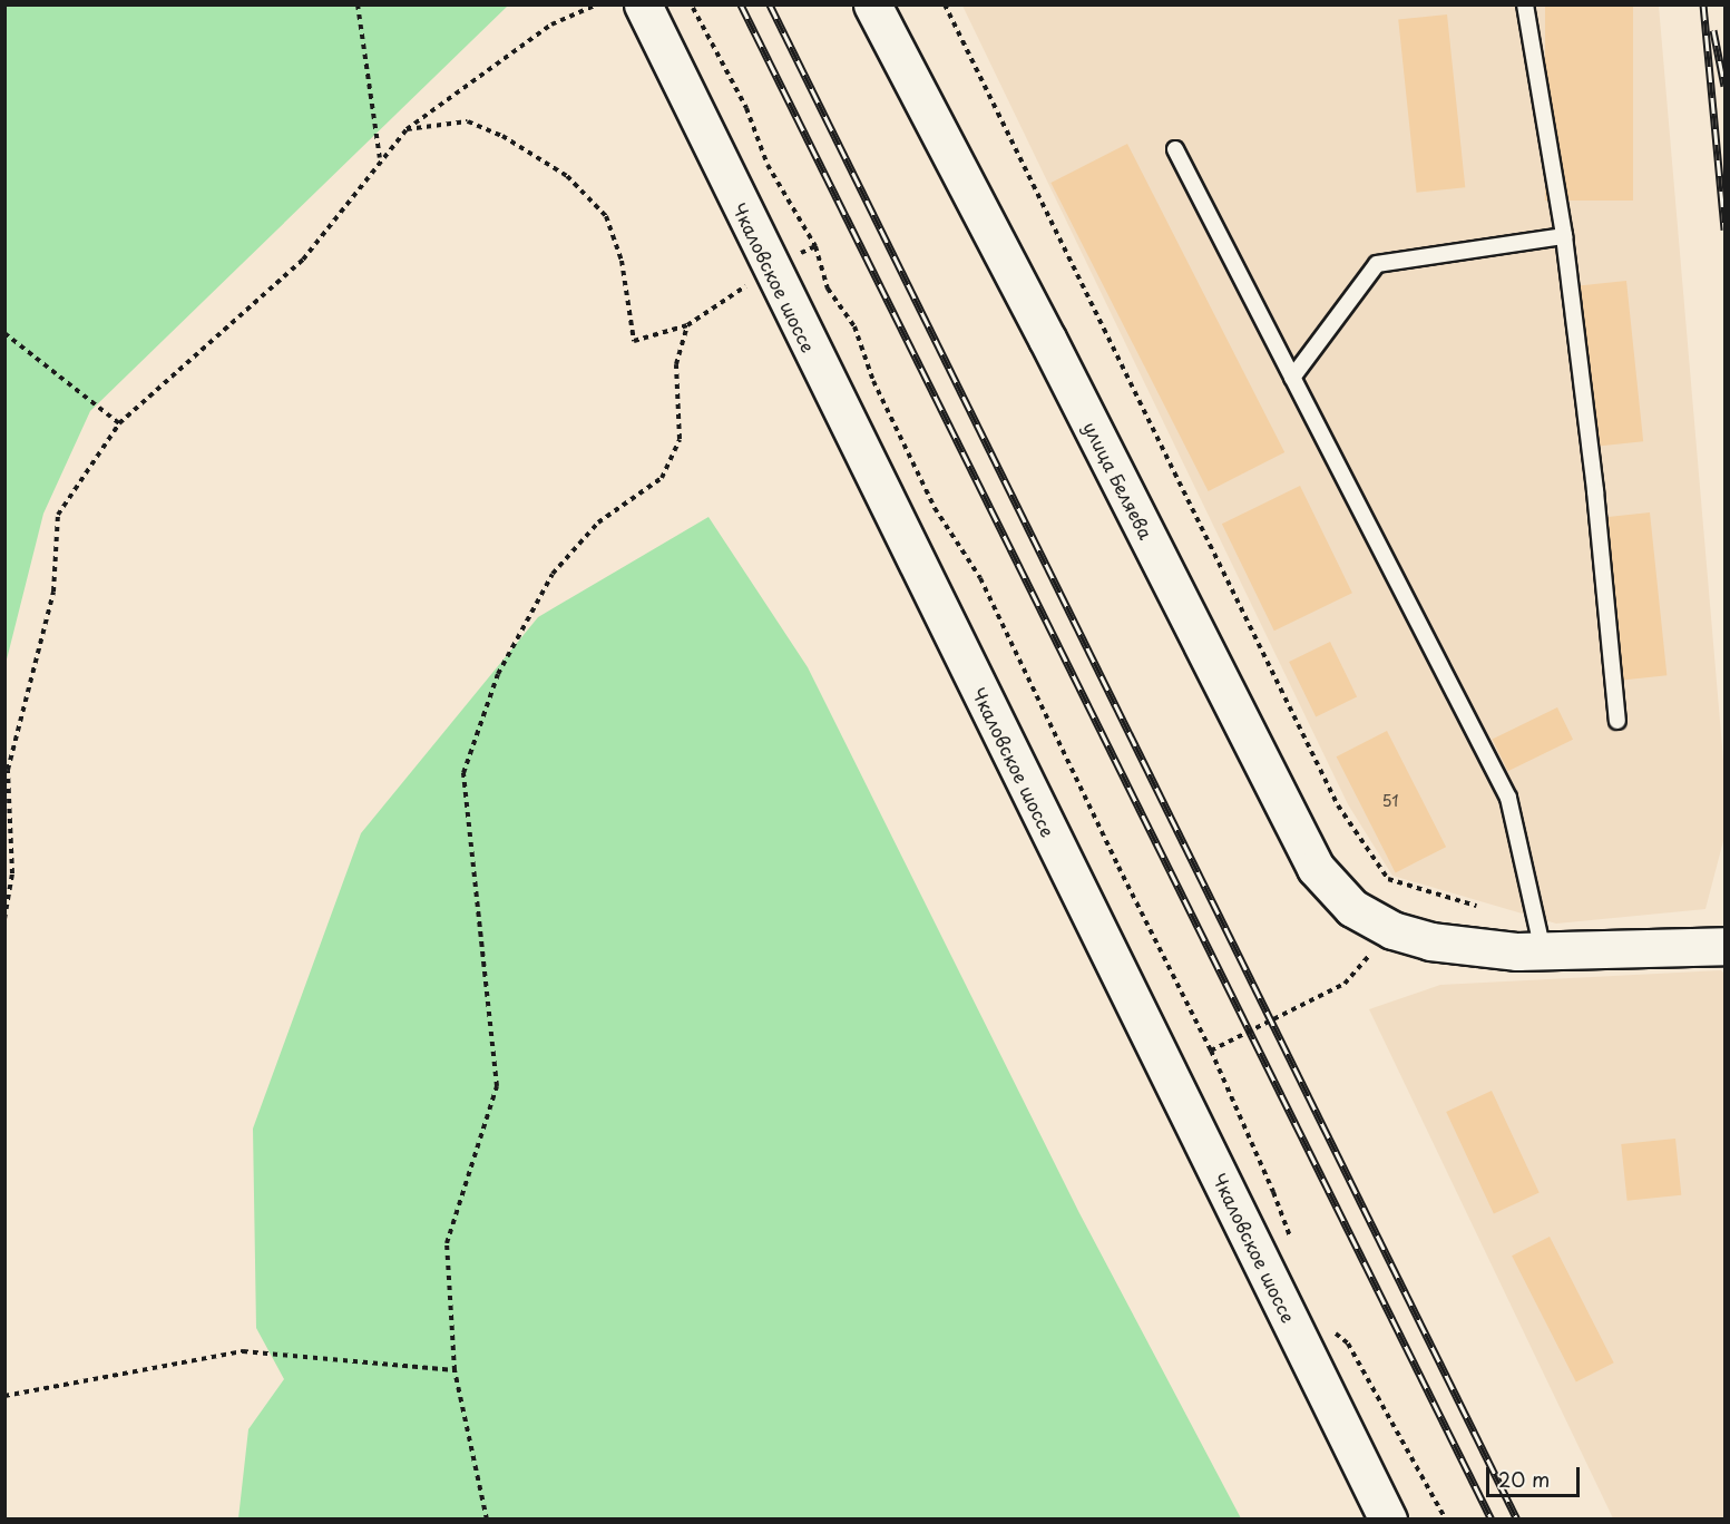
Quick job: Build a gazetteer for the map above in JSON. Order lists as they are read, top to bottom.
{
  "streets": {
    "street": ["Чкаловское шоссе", "улица Беляева"]
  },
  "house_numbers": ["51"],
  "scale_bar": "20 m"
}
